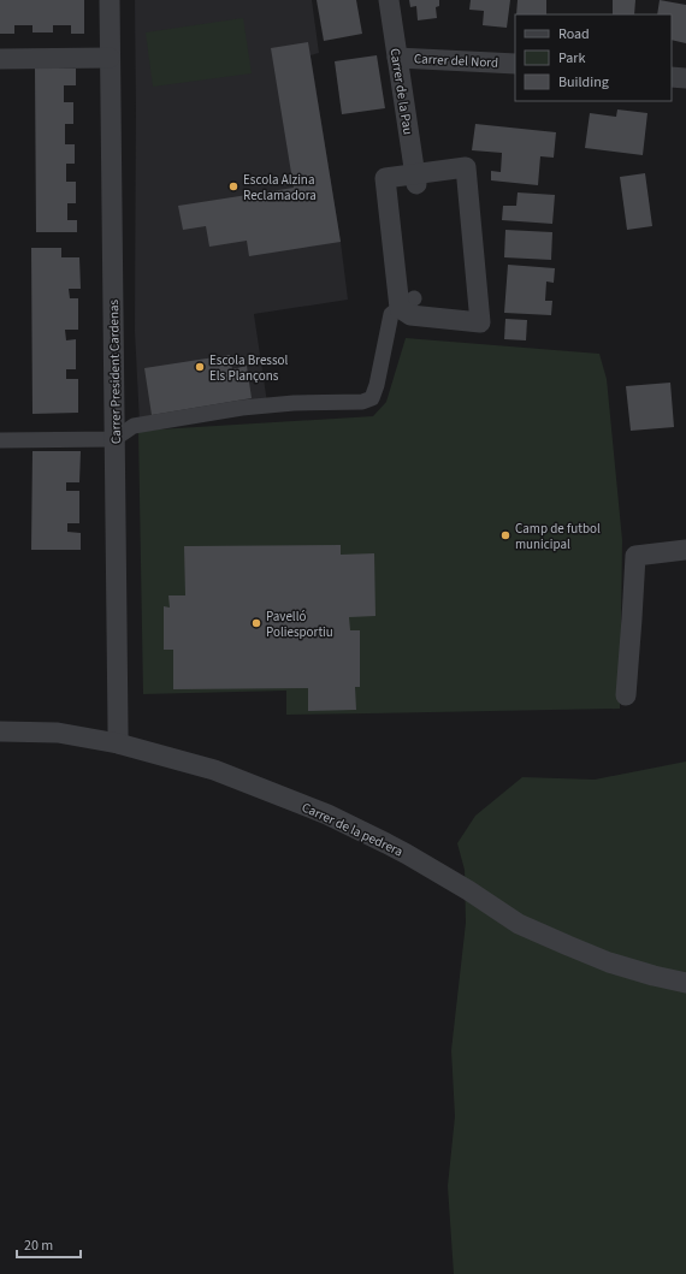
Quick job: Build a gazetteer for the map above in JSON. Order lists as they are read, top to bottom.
{
  "streets": {
    "street": [
      "Carrer del Nord",
      "Carrer de la Pau",
      "Carrer President Cardenas",
      "Carrer de la pedrera"
    ]
  },
  "crossings": [
    ["Carrer del Nord", "Carrer de la Pau"],
    ["Carrer President Cardenas", "Carrer de la pedrera"]
  ],
  "places": [
    "Escola Alzina Reclamadora",
    "Escola Bressol Els Plançons",
    "Camp de futbol municipal",
    "Pavelló Poliesportiu"
  ],
  "legend": ["Road", "Park", "Building"],
  "scale_bar": "20 m"
}
